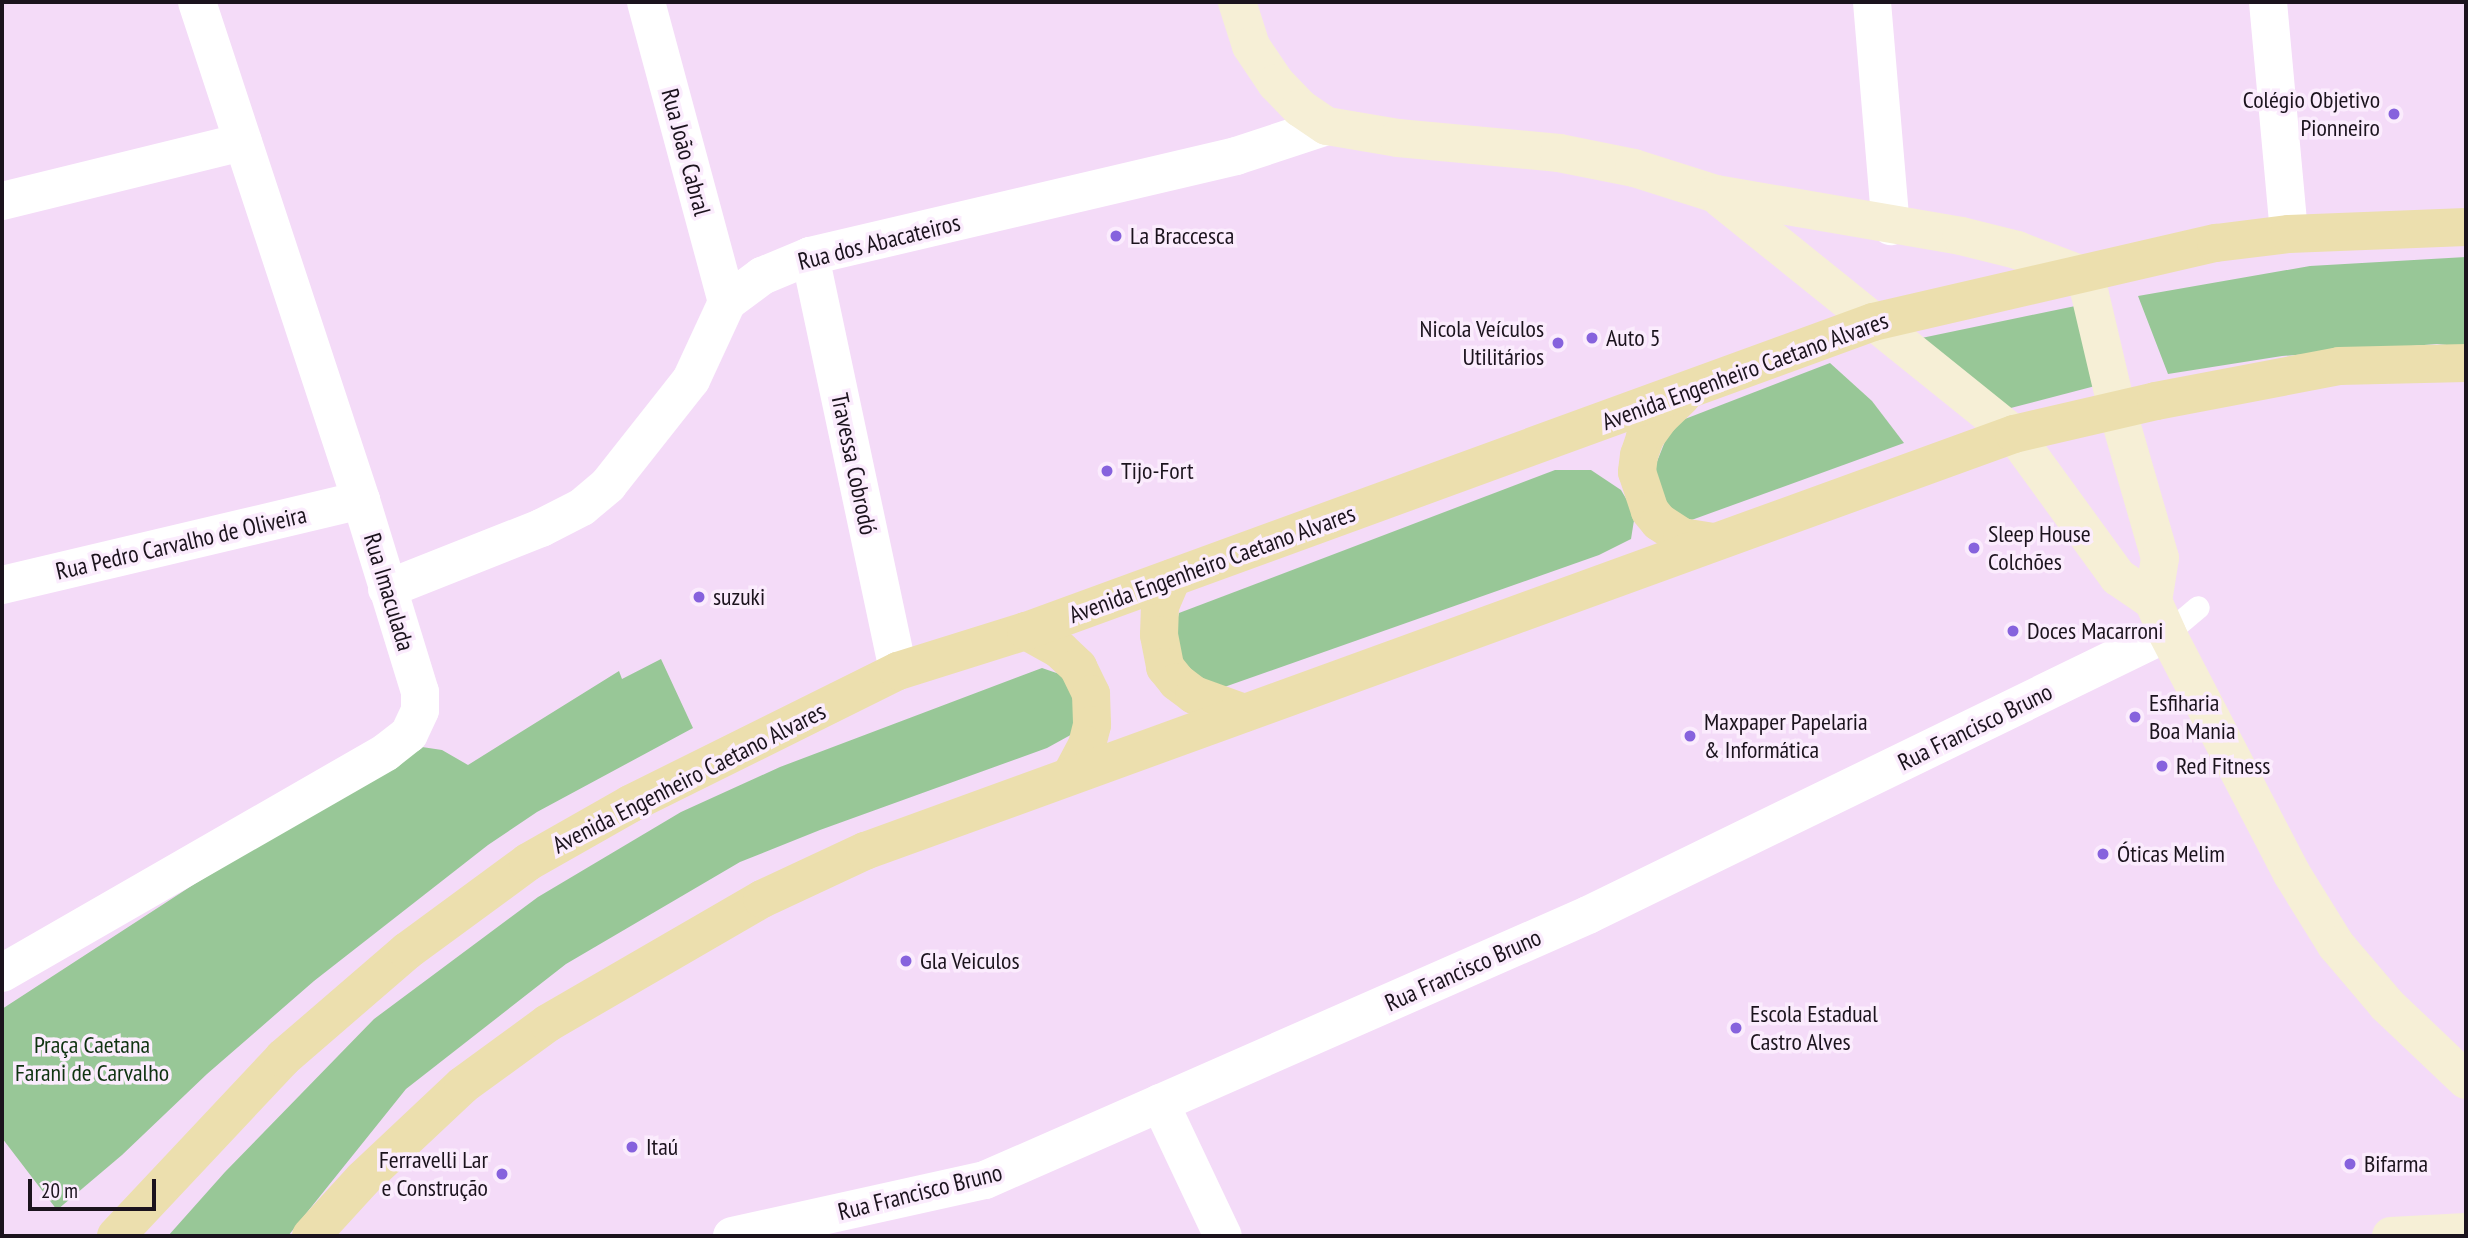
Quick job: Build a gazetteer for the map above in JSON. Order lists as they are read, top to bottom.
{
  "streets": {
    "main road": ["Avenida Engenheiro Caetano Alvares"],
    "street": [
      "Rua João Cabral",
      "Rua dos Abacateiros",
      "Travessa Cobrodó",
      "Rua Pedro Carvalho de Oliveira",
      "Rua Imaculada",
      "Rua Francisco Bruno"
    ]
  },
  "crossings": [
    ["Rua João Cabral", "Rua dos Abacateiros"],
    ["Rua dos Abacateiros", "Travessa Cobrodó"],
    ["Rua dos Abacateiros", "Rua Imaculada"],
    ["Avenida Engenheiro Caetano Alvares", "Travessa Cobrodó"],
    ["Rua Pedro Carvalho de Oliveira", "Rua Imaculada"]
  ],
  "parks": ["Praça Caetana Farani de Carvalho"],
  "places": [
    "Colégio Objetivo Pionneiro",
    "La Braccesca",
    "Auto 5",
    "Nicola Veículos Utilitários",
    "Tijo-Fort",
    "Sleep House Colchões",
    "suzuki",
    "Doces Macarroni",
    "Esfiharia Boa Mania",
    "Maxpaper Papelaria & Informática",
    "Red Fitness",
    "Óticas Melim",
    "Gla Veiculos",
    "Escola Estadual Castro Alves",
    "Itaú",
    "Bifarma",
    "Ferravelli Lar e Construção"
  ],
  "scale_bar": "20 m"
}
